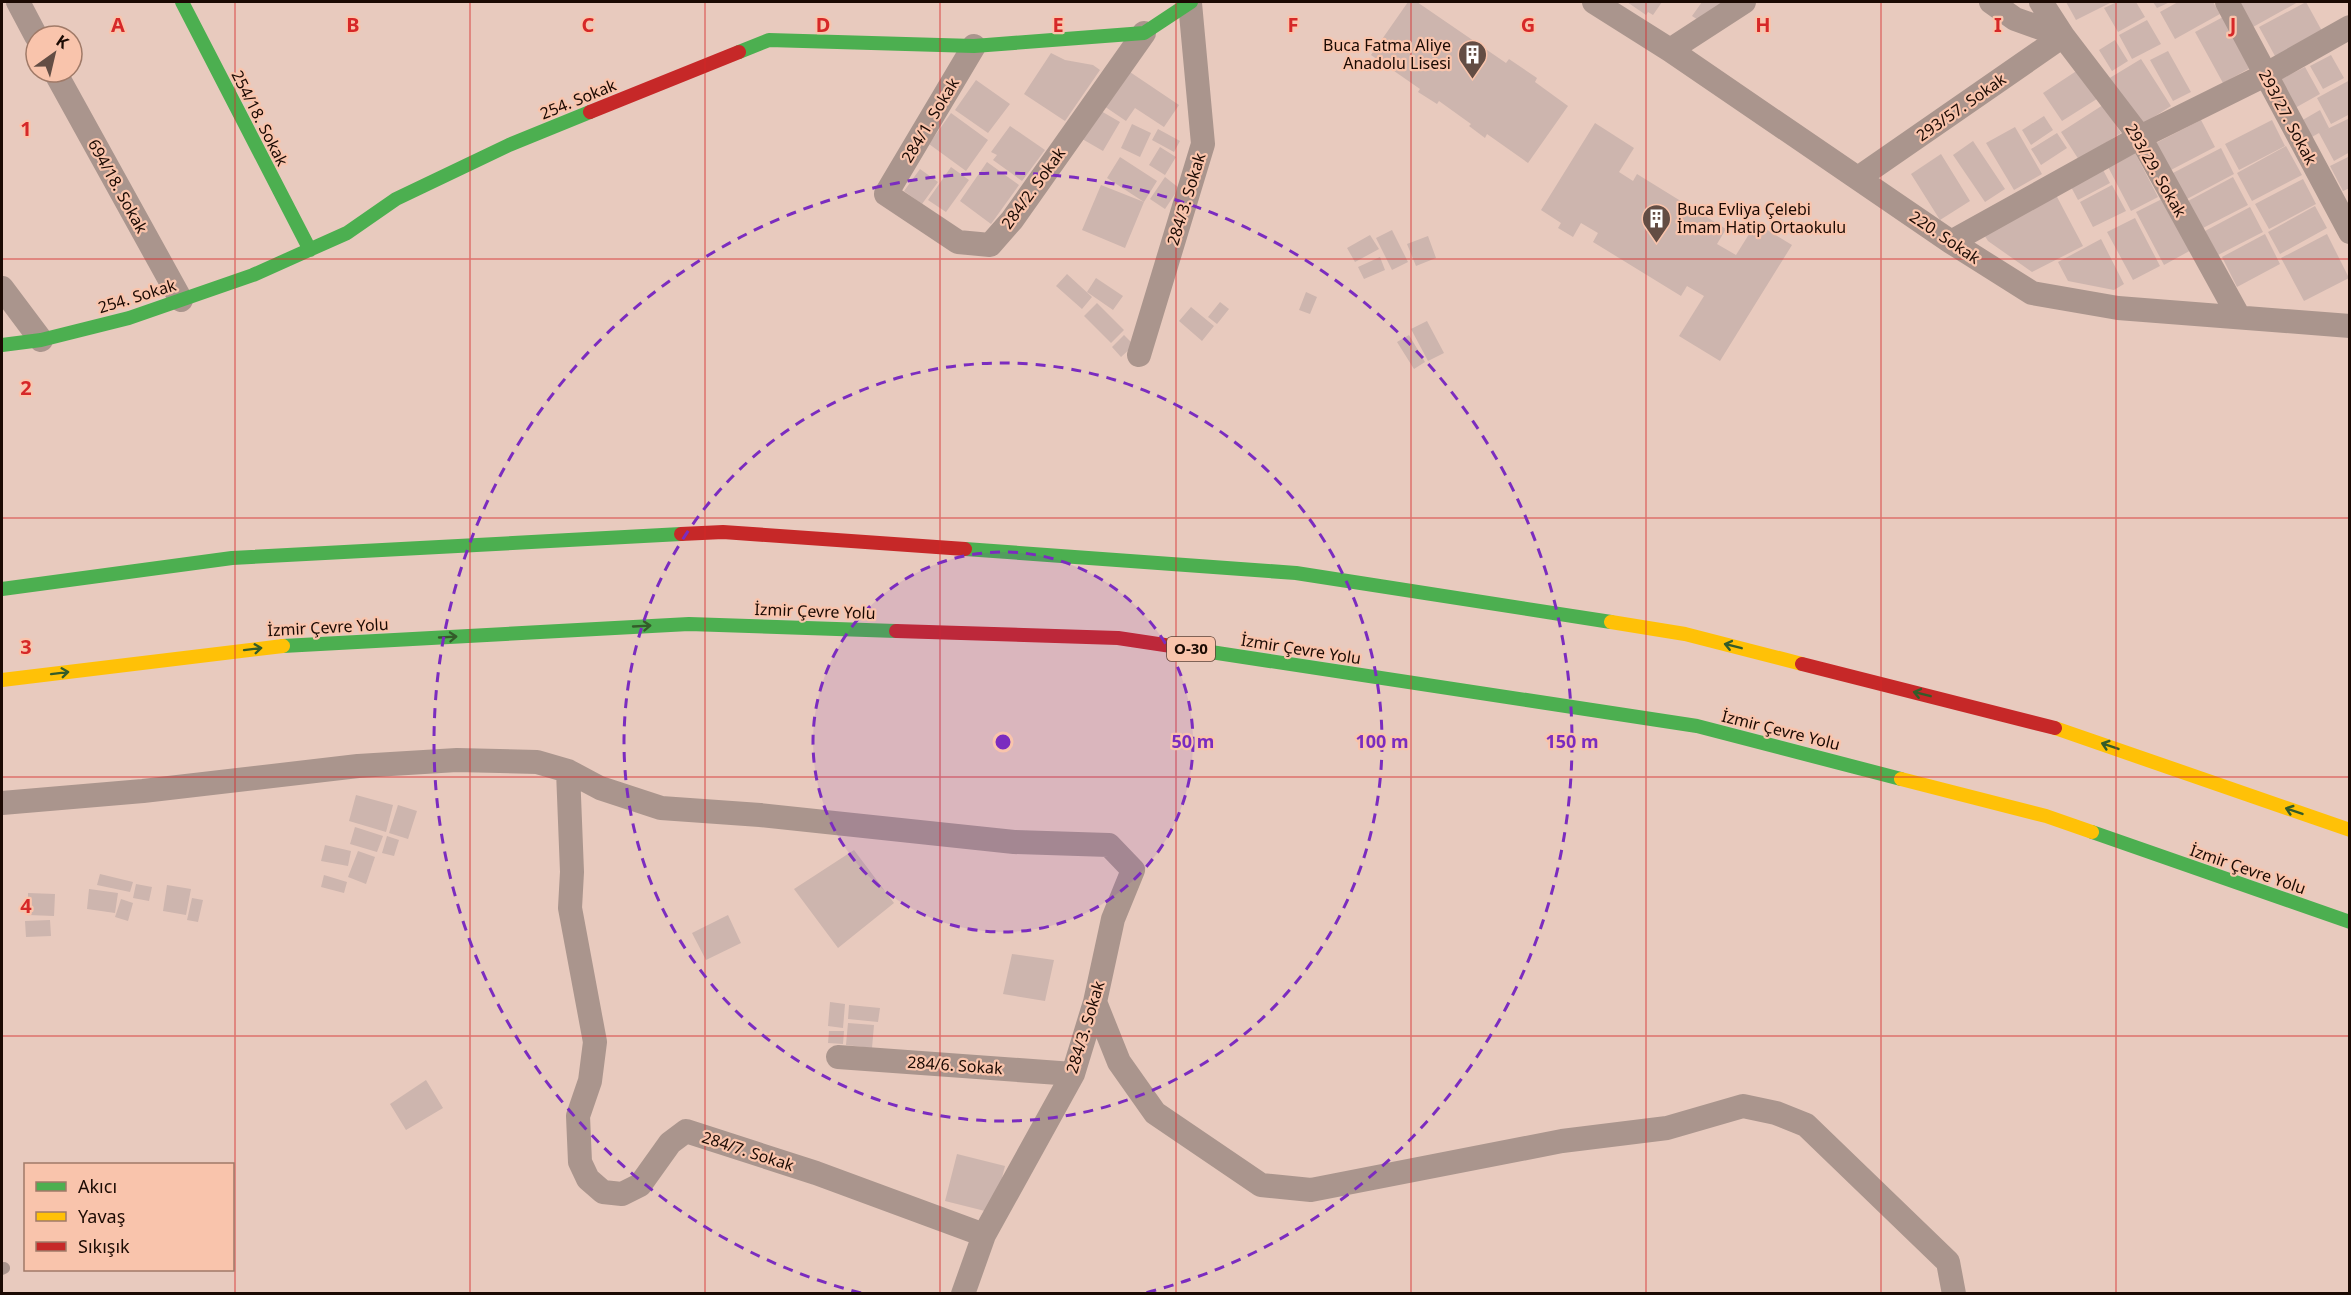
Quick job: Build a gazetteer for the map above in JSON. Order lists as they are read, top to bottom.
{
  "streets": {
    "main road": [
      "254. Sokak",
      "254/18. Sokak",
      "İzmir Çevre Yolu",
      "O-30"
    ],
    "street": [
      "293/57. Sokak",
      "293/27. Sokak",
      "284/1. Sokak",
      "293/29. Sokak",
      "694/18. Sokak",
      "284/2. Sokak",
      "284/3. Sokak",
      "220. Sokak",
      "284/6. Sokak",
      "284/7. Sokak"
    ]
  },
  "crossings": [
    ["254. Sokak", "254/18. Sokak"],
    ["254. Sokak", "284/1. Sokak"],
    ["254. Sokak", "694/18. Sokak"],
    ["254. Sokak", "284/2. Sokak"],
    ["254. Sokak", "284/3. Sokak"],
    ["293/57. Sokak", "293/29. Sokak"],
    ["293/57. Sokak", "220. Sokak"],
    ["284/1. Sokak", "284/2. Sokak"],
    ["293/29. Sokak", "220. Sokak"],
    ["284/3. Sokak", "284/6. Sokak"],
    ["284/3. Sokak", "284/7. Sokak"]
  ],
  "places": {
    "building": ["Buca Fatma Aliye Anadolu Lisesi", "Buca Evliya Çelebi İmam Hatip Ortaokulu"]
  },
  "legend": ["Akıcı", "Yavaş", "Sıkışık"],
  "north": "top right",
  "grid": {
    "columns": [
      "A",
      "B",
      "C",
      "D",
      "E",
      "F",
      "G",
      "H",
      "I",
      "J"
    ],
    "rows": [
      "1",
      "2",
      "3",
      "4"
    ]
  },
  "rings": ["50 m", "100 m", "150 m"]
}
